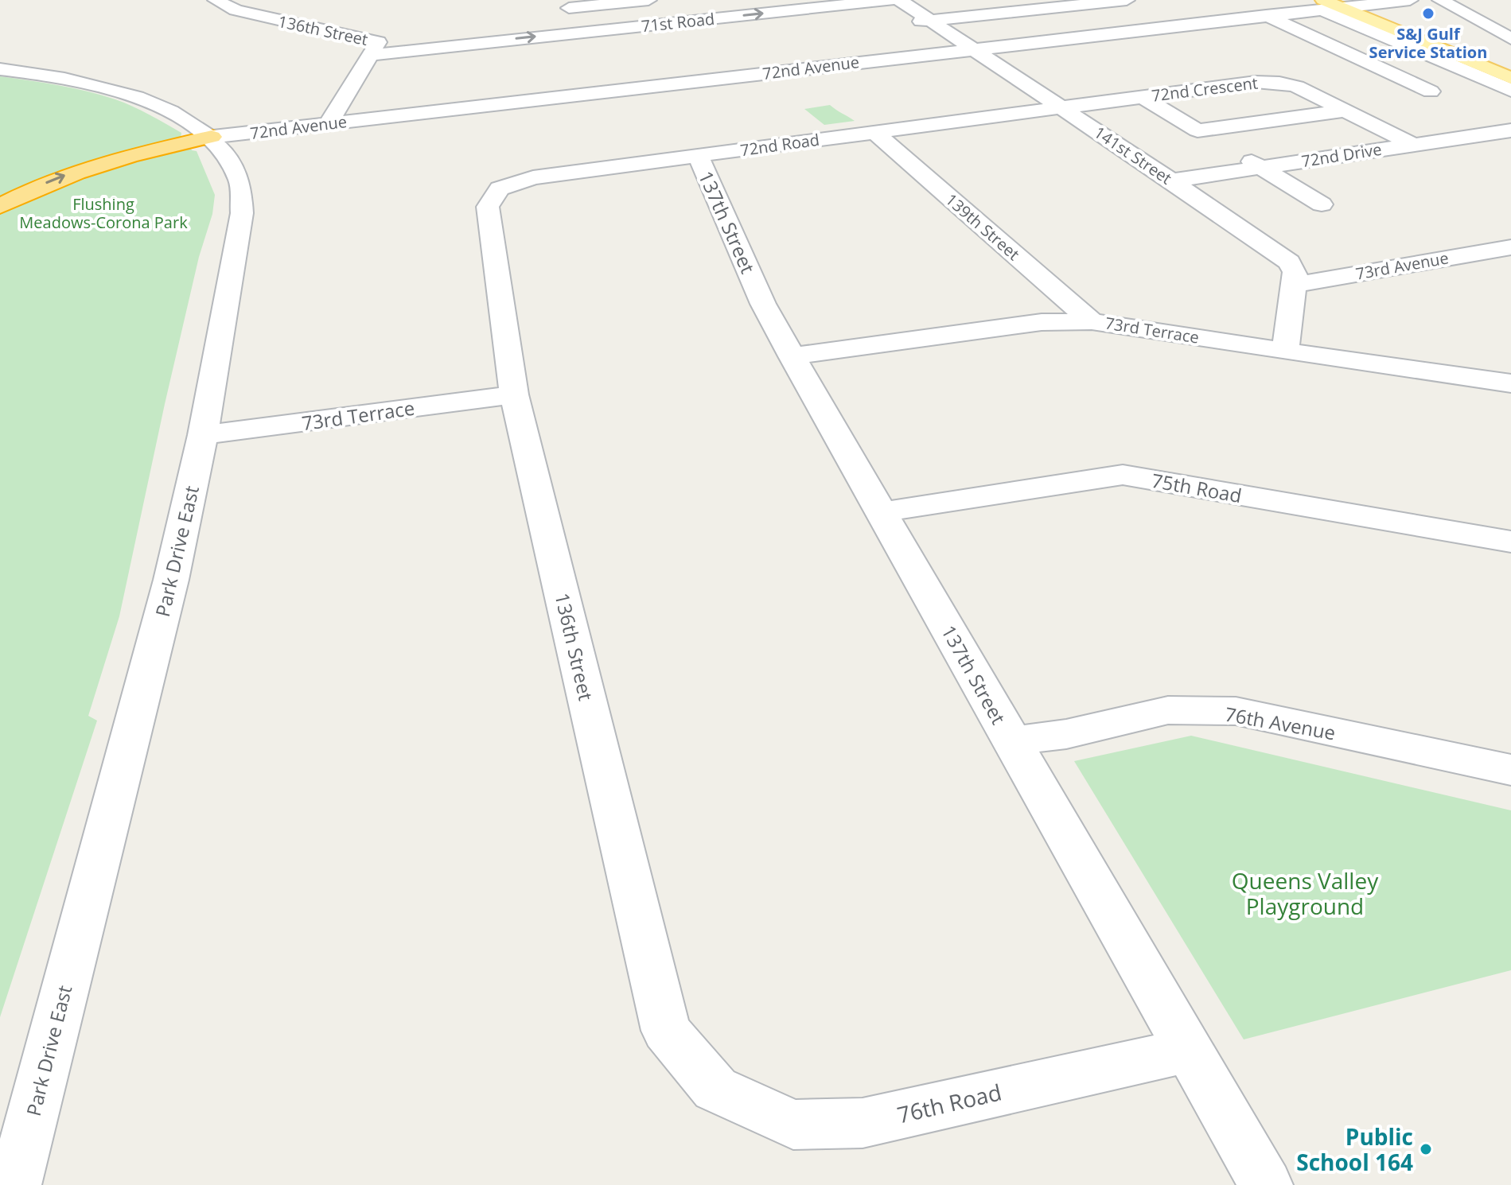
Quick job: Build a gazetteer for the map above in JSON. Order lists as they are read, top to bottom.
{
  "streets": {
    "street": [
      "71st Road",
      "136th Street",
      "72nd Avenue",
      "72nd Crescent",
      "72nd Road",
      "141st Street",
      "72nd Drive",
      "137th Street",
      "139th Street",
      "73rd Avenue",
      "73rd Terrace",
      "75th Road",
      "Park Drive East",
      "76th Avenue",
      "76th Road"
    ]
  },
  "crossings": [
    ["71st Road", "136th Street"],
    ["136th Street", "72nd Avenue"],
    ["136th Street", "72nd Road"],
    ["136th Street", "73rd Terrace"],
    ["136th Street", "76th Road"],
    ["72nd Avenue", "141st Street"],
    ["72nd Avenue", "Park Drive East"],
    ["72nd Crescent", "72nd Road"],
    ["72nd Crescent", "141st Street"],
    ["72nd Crescent", "72nd Drive"],
    ["72nd Road", "141st Street"],
    ["72nd Road", "137th Street"],
    ["72nd Road", "139th Street"],
    ["141st Street", "72nd Drive"],
    ["141st Street", "73rd Avenue"],
    ["137th Street", "73rd Terrace"],
    ["137th Street", "75th Road"],
    ["137th Street", "76th Avenue"],
    ["137th Street", "76th Road"],
    ["139th Street", "73rd Terrace"],
    ["73rd Terrace", "Park Drive East"]
  ],
  "one_way": ["71st Road"],
  "parks": ["Flushing Meadows-Corona Park", "Queens Valley Playground"],
  "places": ["S&J Gulf Service Station", "Public School 164"]
}
